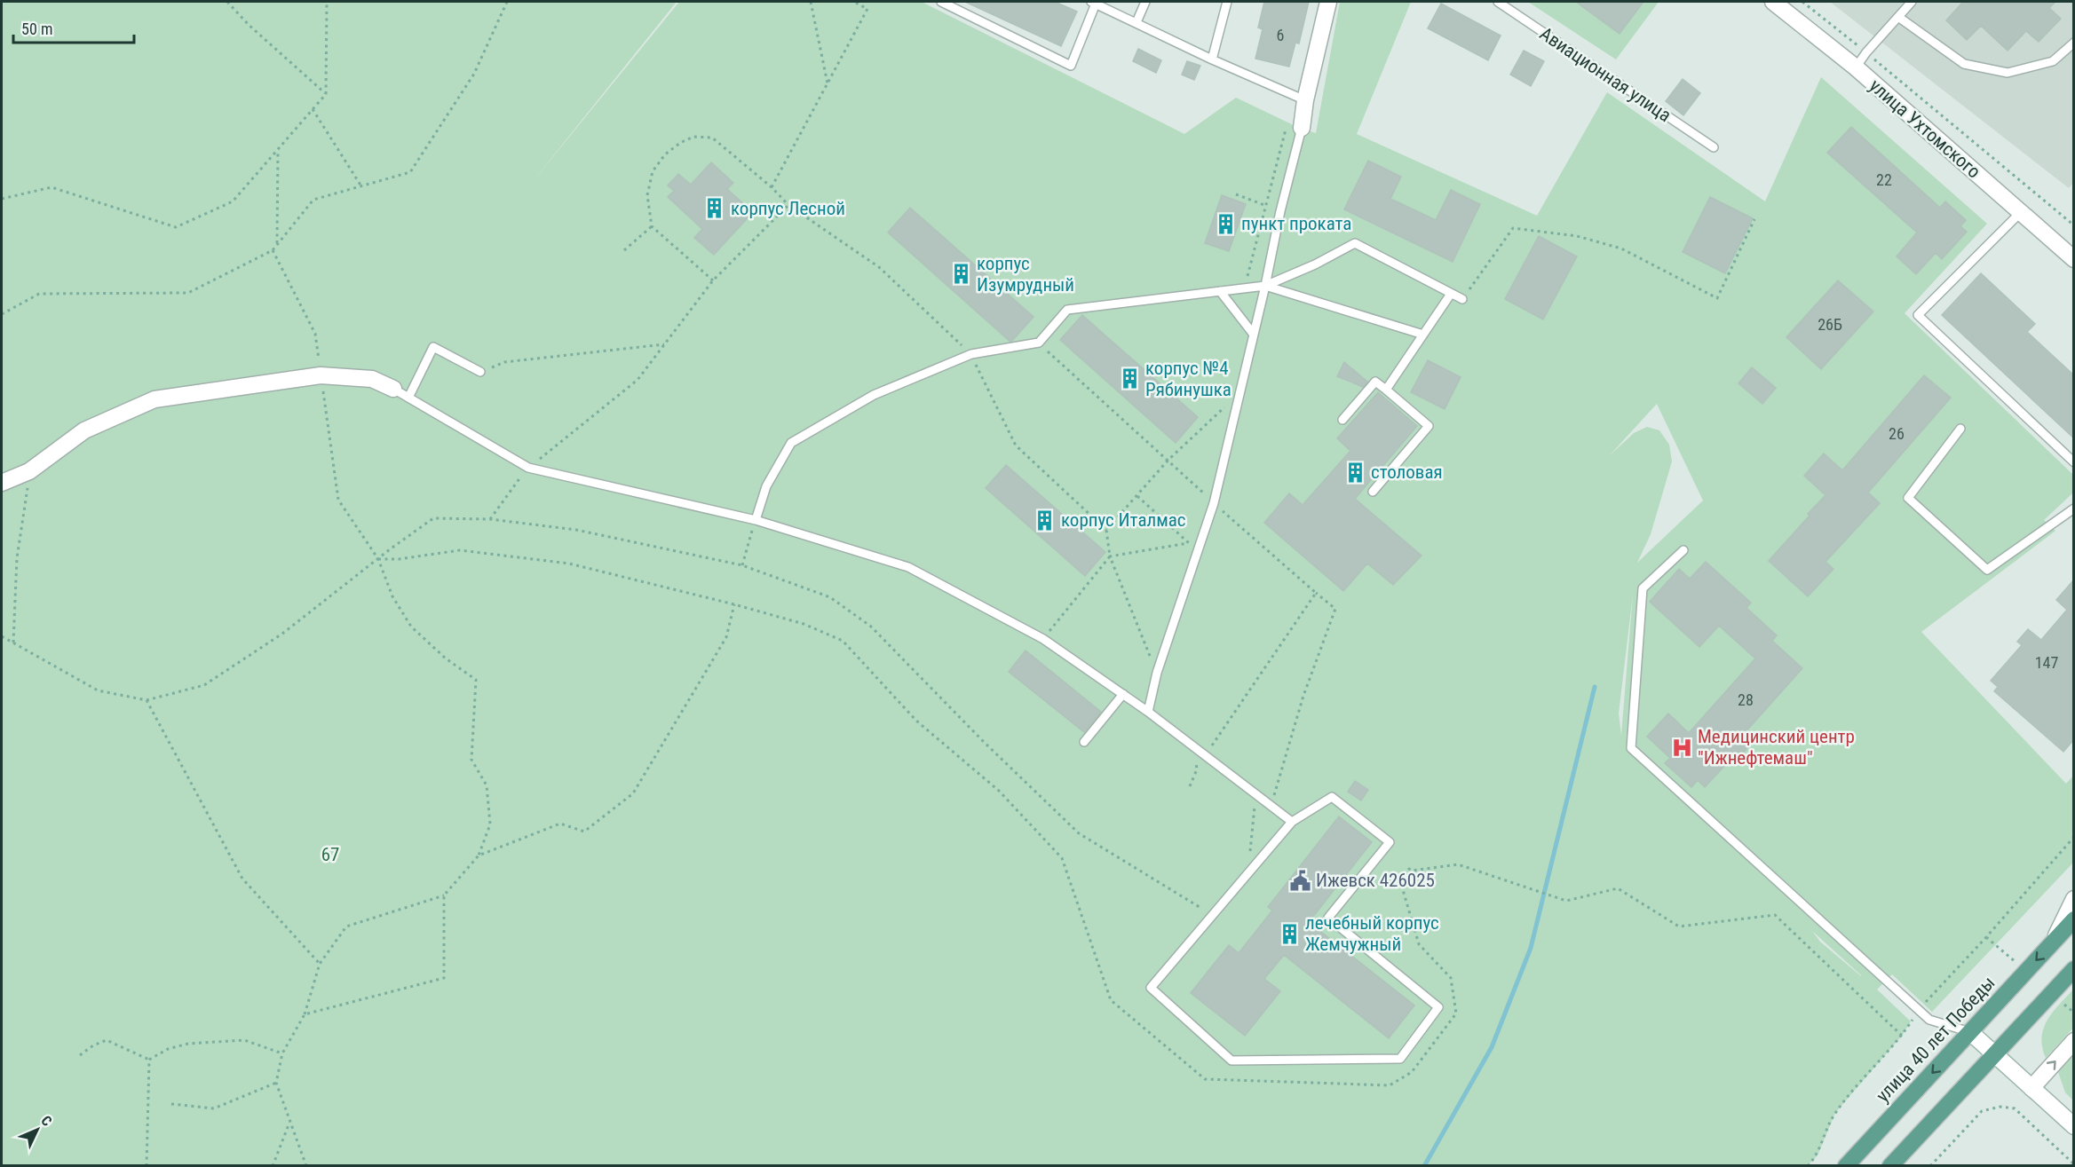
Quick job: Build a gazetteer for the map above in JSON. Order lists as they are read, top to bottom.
{
  "streets": {
    "main road": ["улица 40 лет Победы"],
    "street": ["улица Ухтомского"],
    "lane": ["Авиационная улица"]
  },
  "one_way": ["улица 40 лет Победы"],
  "parks": ["67"],
  "places": {
    "building": [
      "корпус Лесной",
      "пункт проката",
      "корпус Изумрудный",
      "корпус №4 Рябинушка",
      "столовая",
      "корпус Италмас",
      "лечебный корпус Жемчужный"
    ],
    "hospital": ["Медицинский центр \"Ижнефтемаш\""],
    "public building": ["Ижевск 426025"]
  },
  "house_numbers": [
    "6",
    "22",
    "26Б",
    "26",
    "147",
    "28"
  ],
  "scale_bar": "50 m",
  "north": "top right"
}
